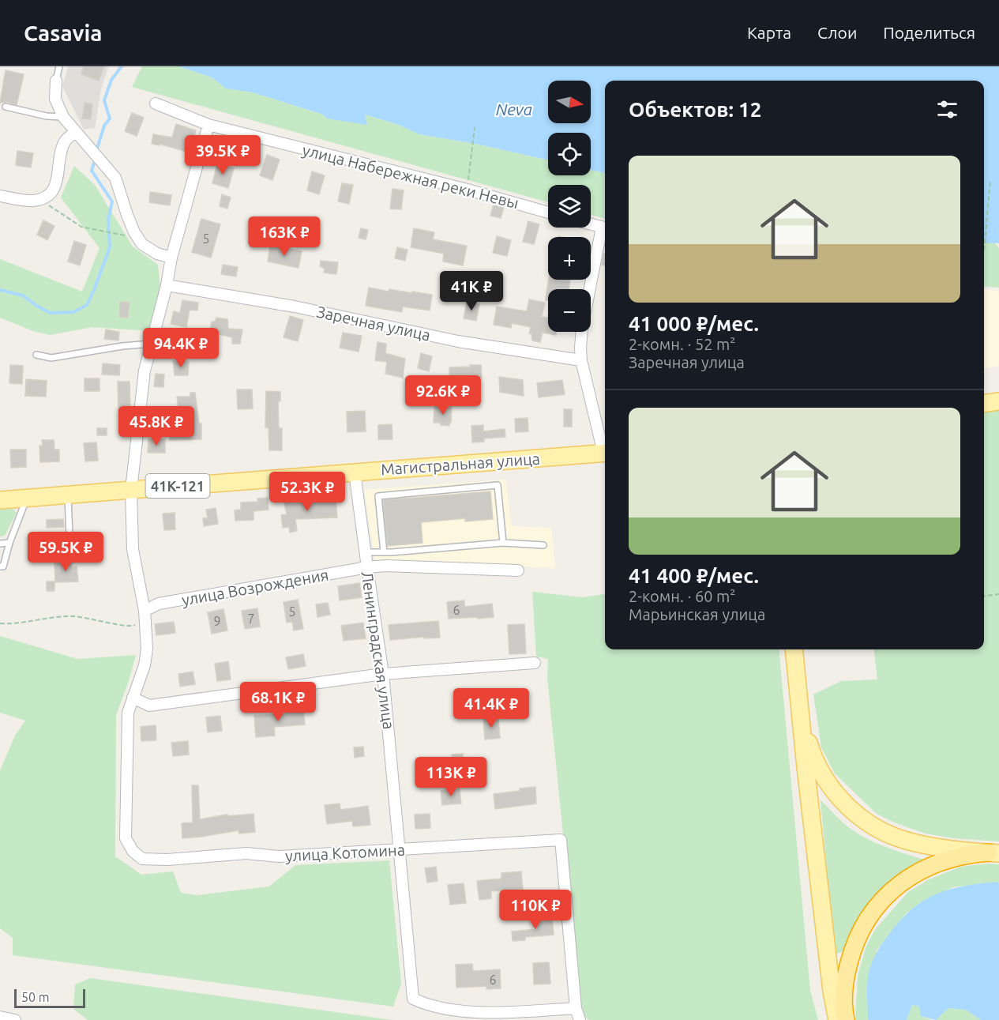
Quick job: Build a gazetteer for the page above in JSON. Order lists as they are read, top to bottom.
{
  "streets": {
    "main road": ["Магистральная улица", "41К-121"],
    "street": [
      "улица Набережная реки Невы",
      "Заречная улица",
      "улица Возрождения",
      "Ленинградская улица",
      "улица Котомина"
    ]
  },
  "crossings": [
    ["Магистральная улица", "Ленинградская улица"],
    ["улица Возрождения", "Ленинградская улица"],
    ["Ленинградская улица", "улица Котомина"]
  ],
  "water": ["Neva"],
  "house_numbers": [
    "5",
    "6",
    "5",
    "7",
    "9",
    "6"
  ],
  "scale_bar": "50 m",
  "north": "right",
  "page": {
    "header": "Casavia",
    "nav": ["Карта", "Слои", "Поделиться"],
    "map_buttons": ["+", "−"],
    "heading": "Объектов: 12",
    "price": [
      "39.5K ₽",
      "163K ₽",
      "41K ₽",
      "94.4K ₽",
      "92.6K ₽",
      "45.8K ₽",
      "52.3K ₽",
      "59.5K ₽",
      "68.1K ₽",
      "41.4K ₽",
      "113K ₽",
      "110K ₽"
    ],
    "list": [
      {
        "name": "41 000 ₽/мес.",
        "note": "2-комн. · 52 m² · Заречная улица"
      },
      {
        "name": "41 400 ₽/мес.",
        "note": "2-комн. · 60 m² · Марьинская улица"
      }
    ],
    "scale": "50 m"
  }
}
